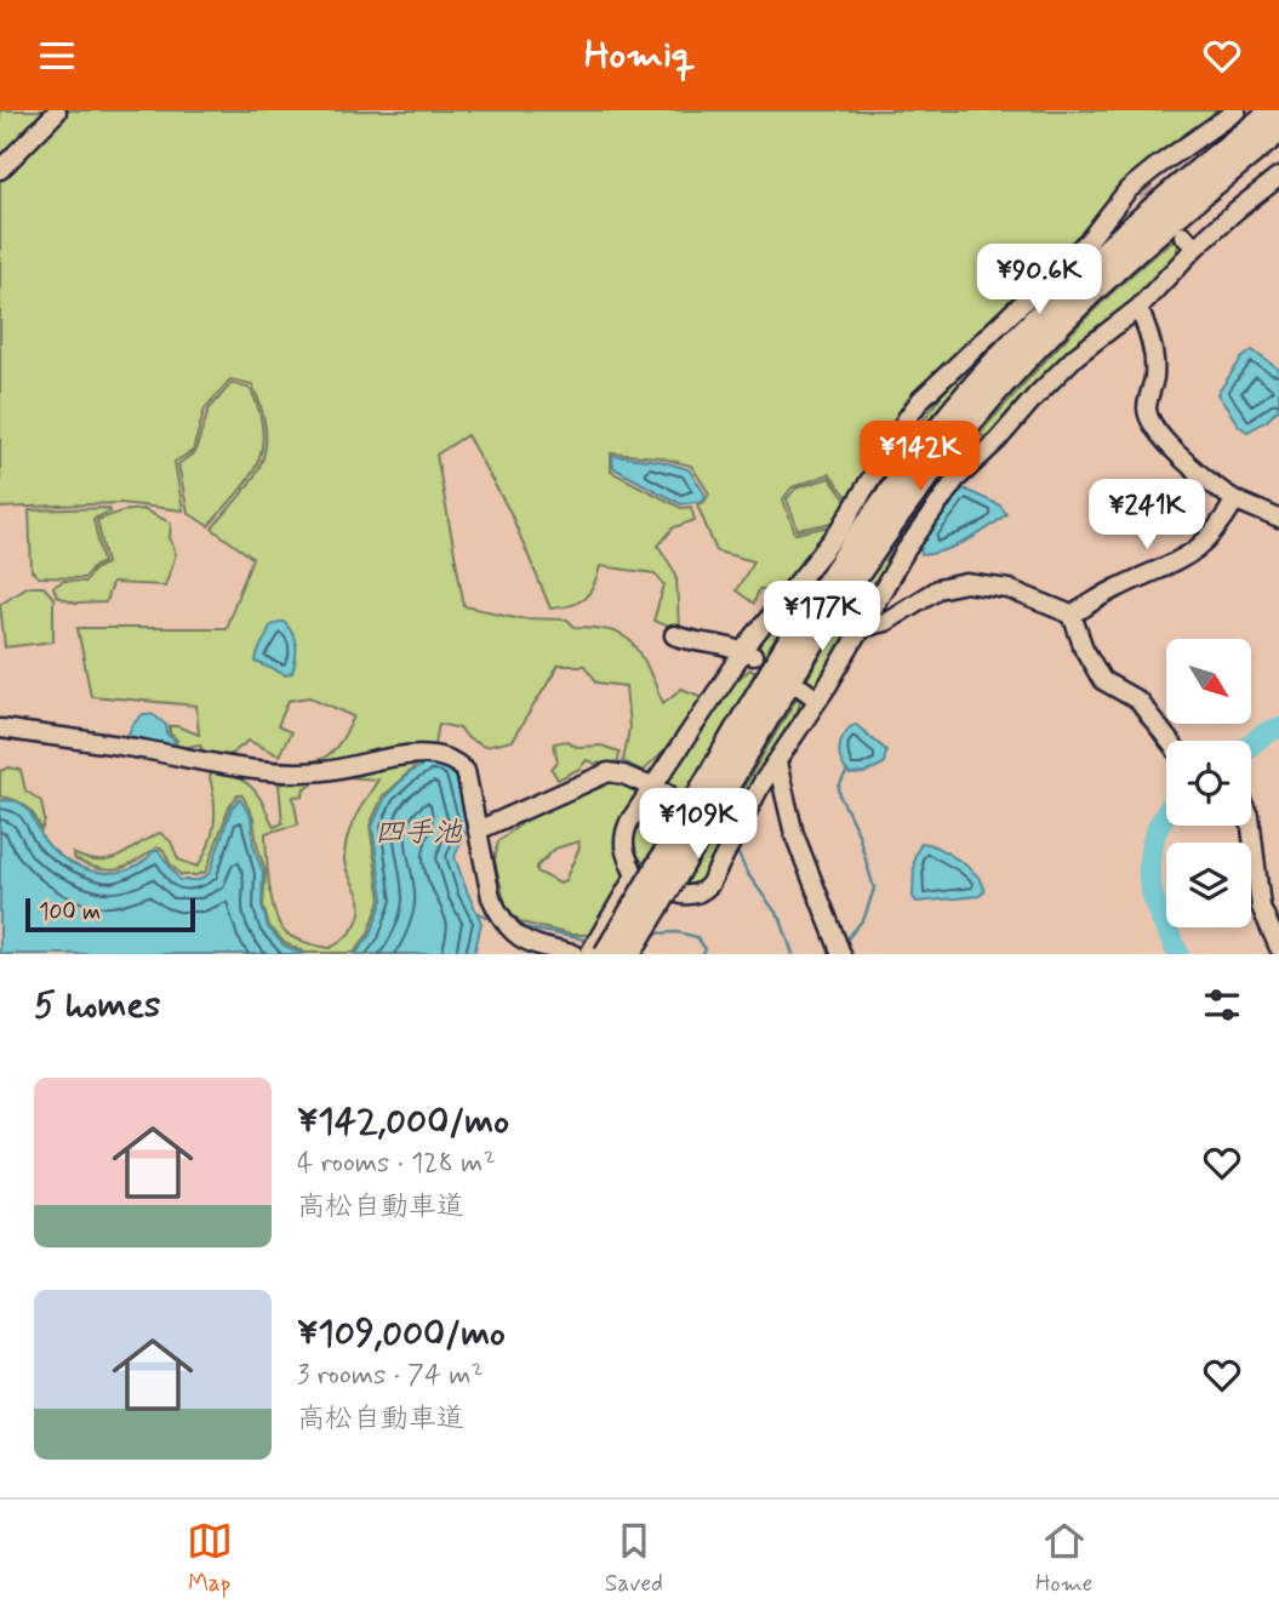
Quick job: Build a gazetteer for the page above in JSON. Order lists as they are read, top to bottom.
{
  "water": ["四手池"],
  "scale_bar": "100 m",
  "north": "bottom right",
  "page": {
    "header": "Homiq",
    "price": [
      "¥90.6K",
      "¥142K",
      "¥241K",
      "¥177K",
      "¥109K"
    ],
    "scale": "100 m",
    "heading": "5 homes",
    "list": [
      {
        "name": "¥142,000/mo",
        "note": "4 rooms · 128 m² · 高松自動車道"
      },
      {
        "name": "¥109,000/mo",
        "note": "3 rooms · 74 m² · 高松自動車道"
      }
    ],
    "tabs": ["Map", "Saved", "Home"]
  }
}
